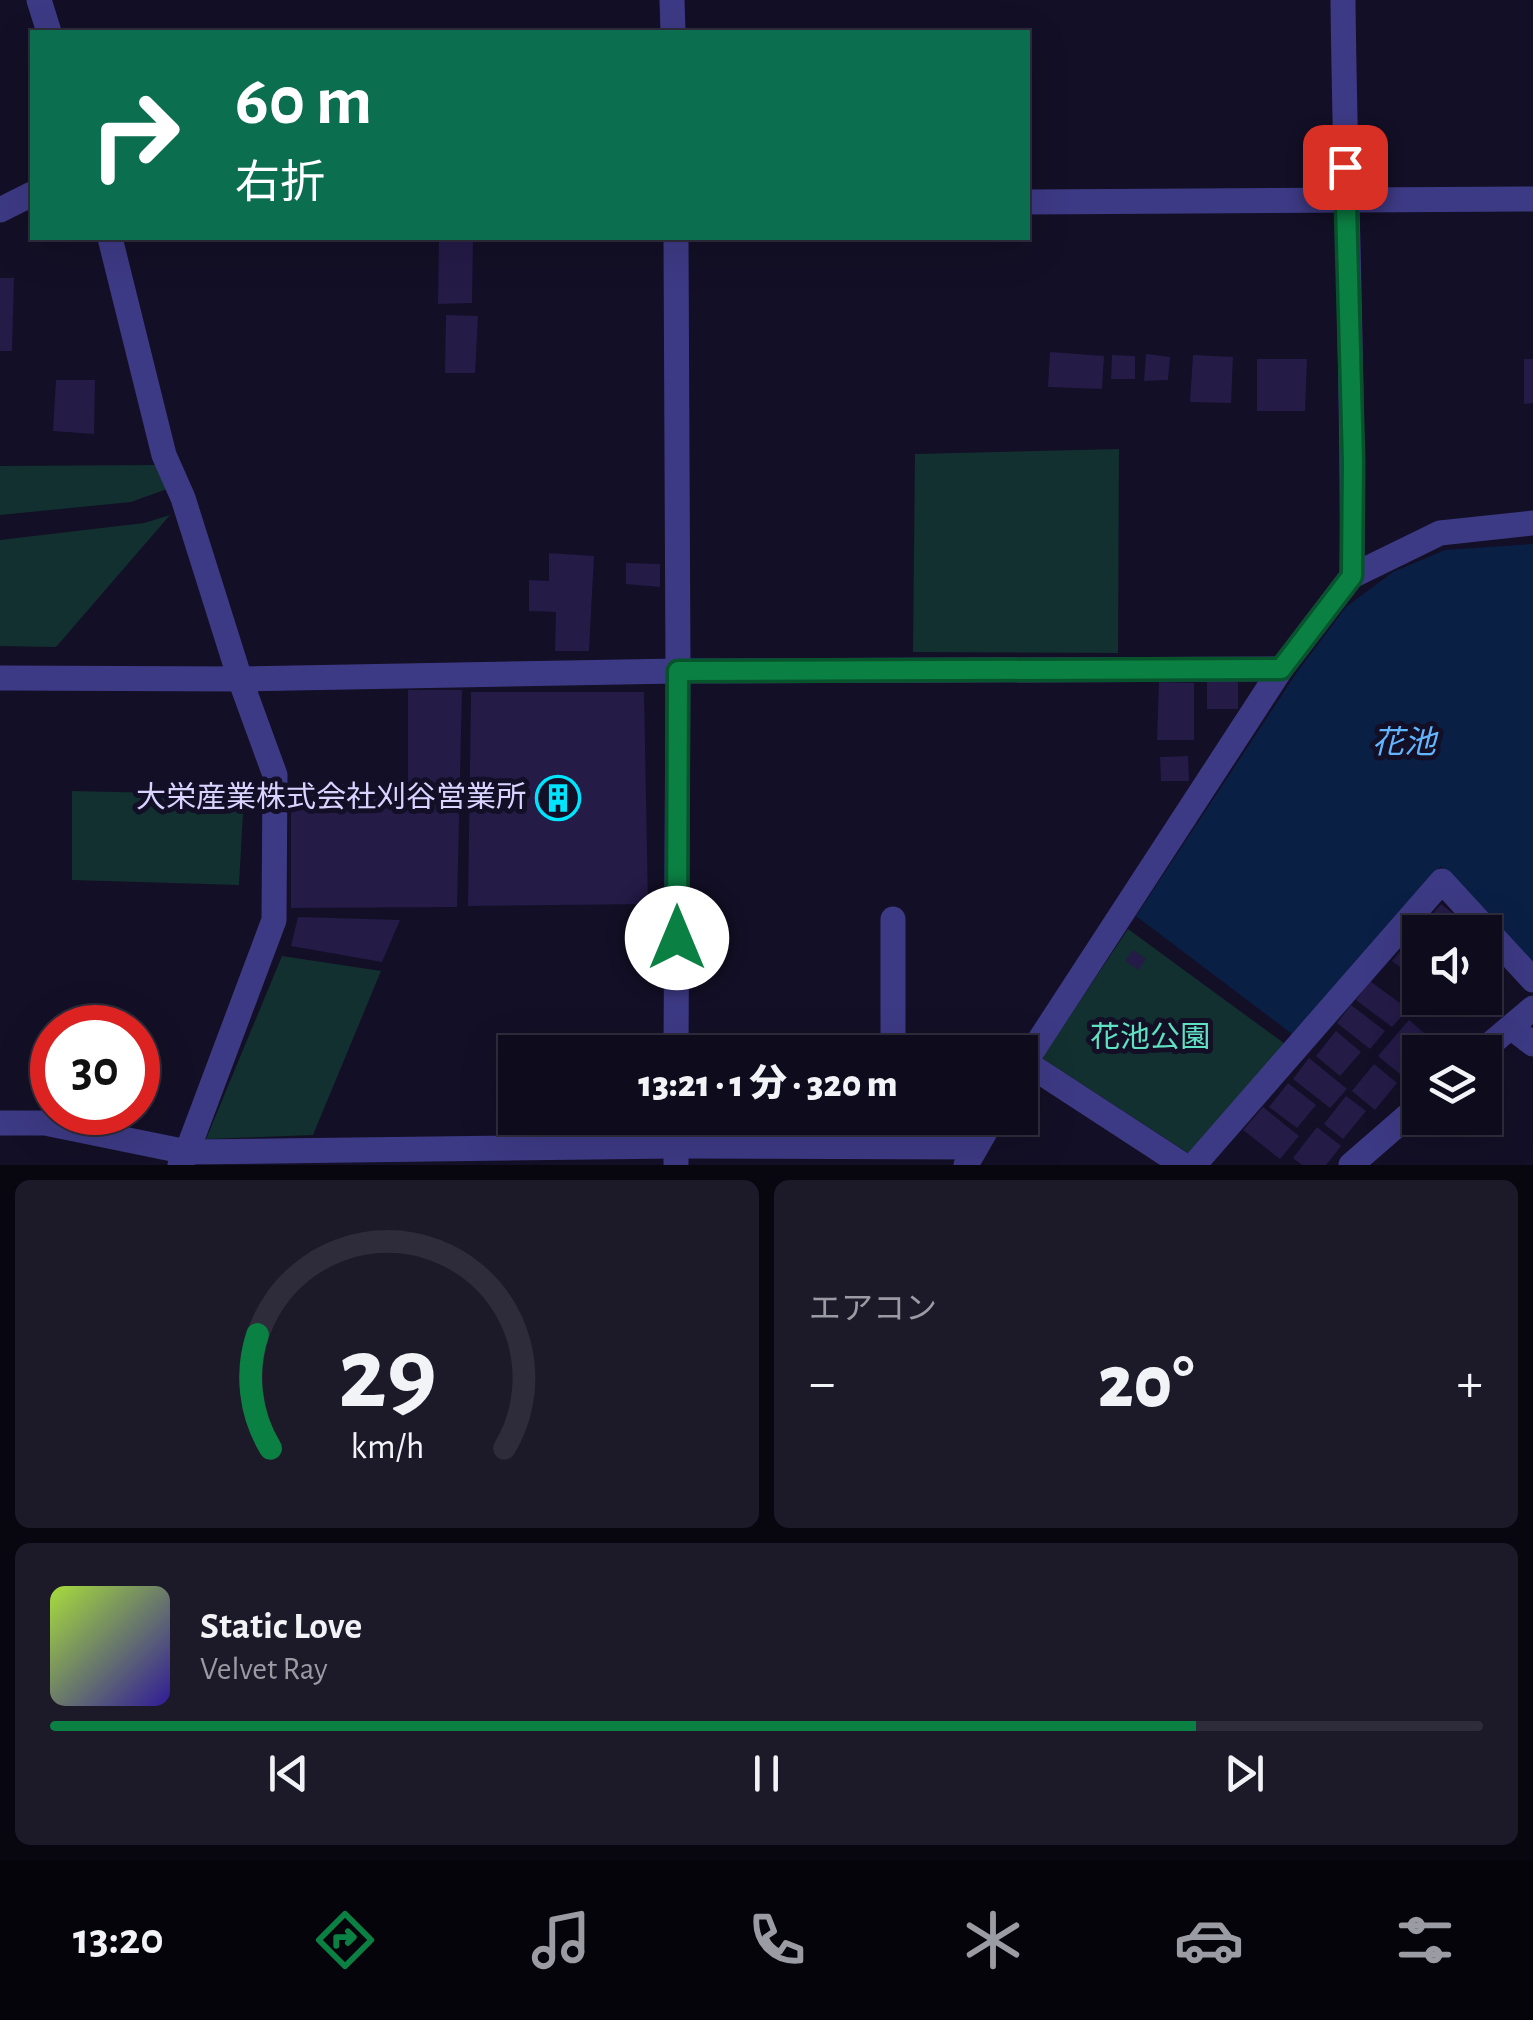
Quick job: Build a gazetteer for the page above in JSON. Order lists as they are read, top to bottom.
{
  "water": ["花池"],
  "parks": ["花池公園"],
  "places": {
    "building": ["大栄産業株式会社刈谷営業所"]
  },
  "page": {
    "turn": ["60 m", "右折"],
    "limit": "30",
    "trip": "13:21 · 1 分 · 320 m",
    "tile": "エアコン",
    "heat": ["−", "20°", "+"],
    "song": ["Static Love", "Velvet Ray"],
    "tabs": "13:20",
    "gauge": ["29", "km/h"]
  }
}
